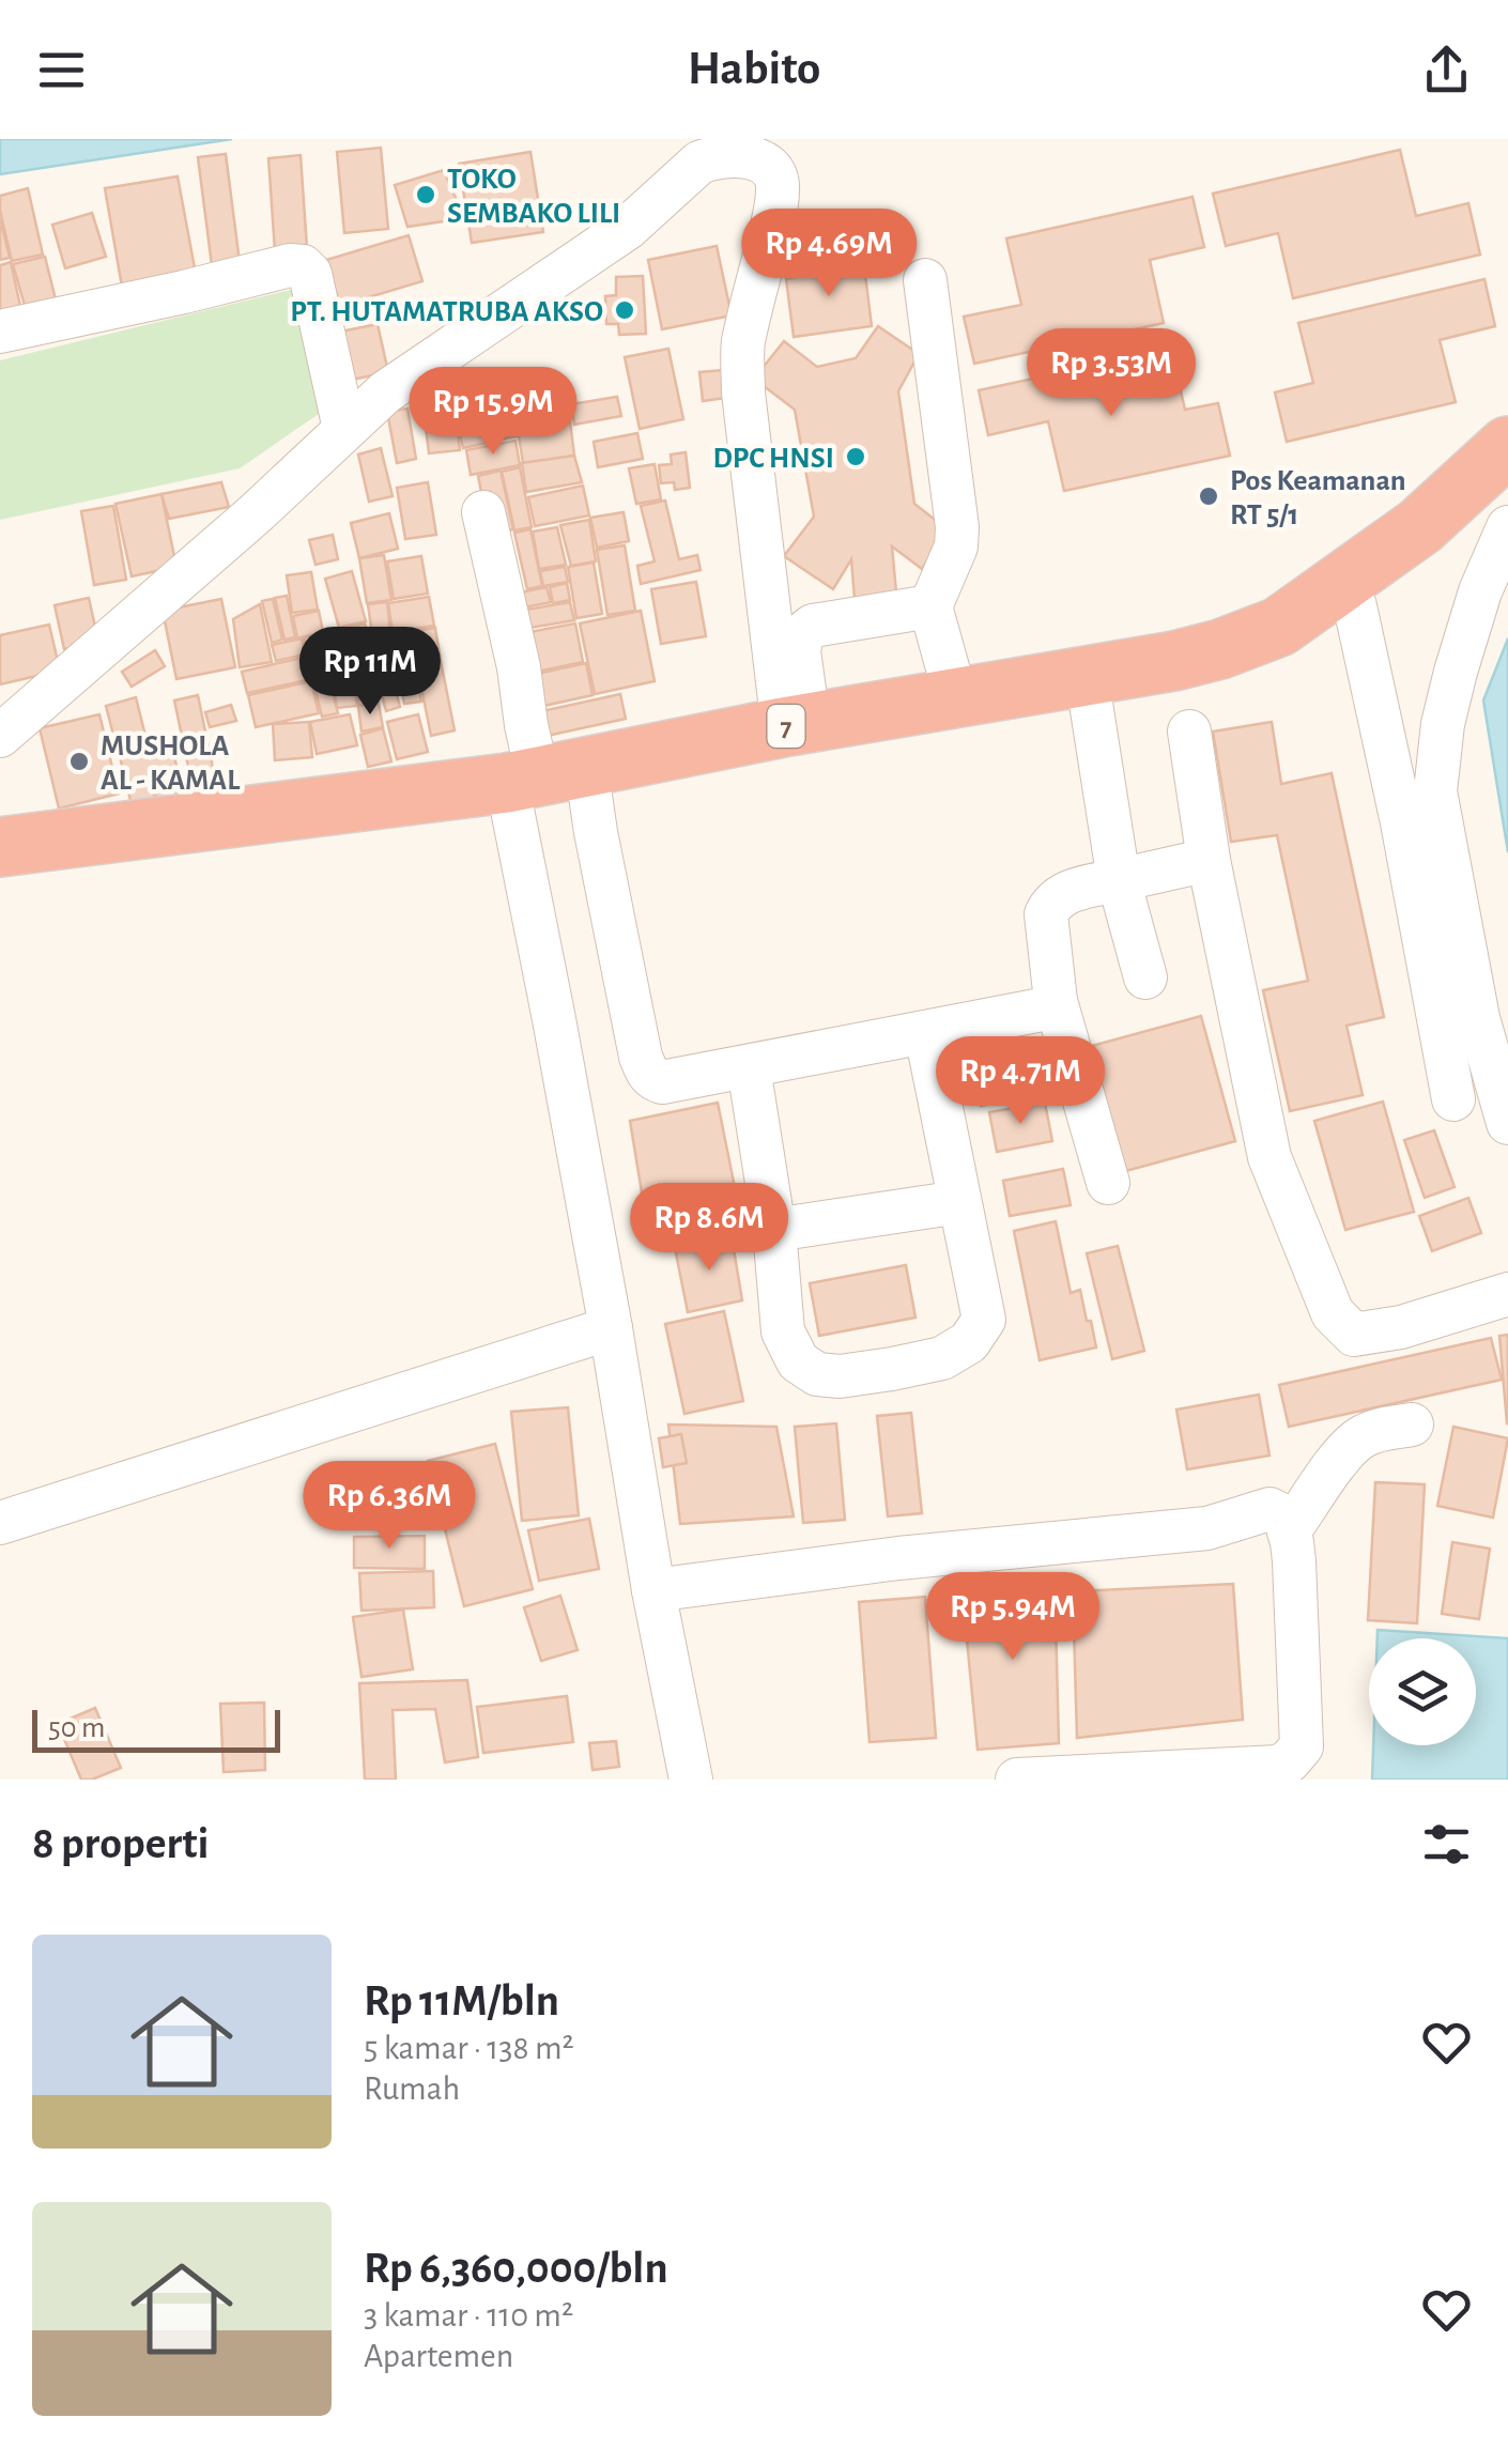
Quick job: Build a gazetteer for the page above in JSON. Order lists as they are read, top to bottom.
{
  "streets": {
    "highway": ["7"]
  },
  "places": [
    "TOKO SEMBAKO LILI",
    "PT. HUTAMATRUBA AKSO",
    "DPC HNSI",
    "Pos Keamanan RT 5/1",
    "MUSHOLA AL - KAMAL"
  ],
  "scale_bar": "50 m",
  "page": {
    "header": "Habito",
    "price": [
      "Rp 4.69M",
      "Rp 3.53M",
      "Rp 15.9M",
      "Rp 11M",
      "Rp 4.71M",
      "Rp 8.6M",
      "Rp 6.36M",
      "Rp 5.94M"
    ],
    "scale": "50 m",
    "heading": "8 properti",
    "list": [
      {
        "name": "Rp 11M/bln",
        "note": "5 kamar · 138 m² · Rumah"
      },
      {
        "name": "Rp 6,360,000/bln",
        "note": "3 kamar · 110 m² · Apartemen"
      }
    ]
  }
}
